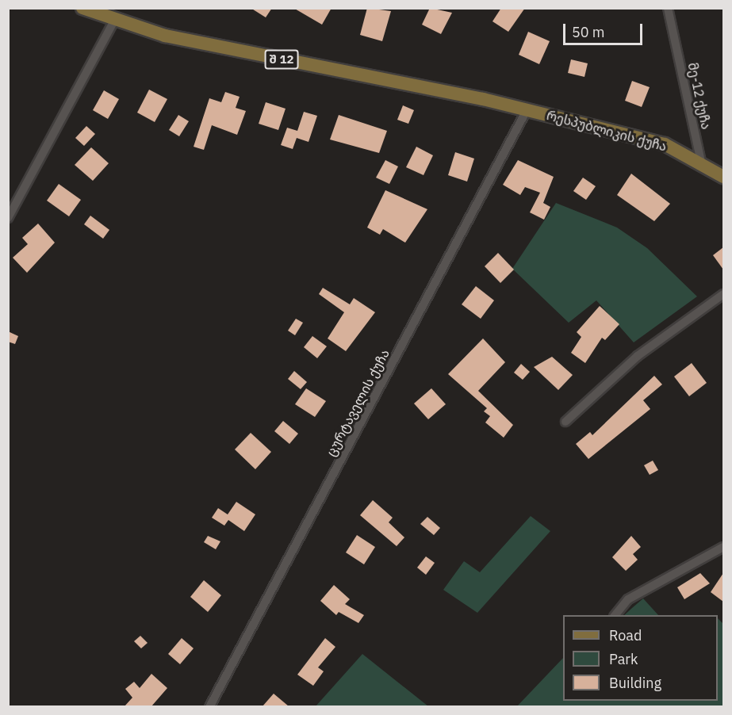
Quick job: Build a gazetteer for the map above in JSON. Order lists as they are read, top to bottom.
{
  "streets": {
    "main road": ["შ 12", "რესპუბლიკის ქუჩა"],
    "street": ["მე-12 ქუჩა", "ცურტაველის ქუჩა"]
  },
  "crossings": [
    ["შ 12", "რესპუბლიკის ქუჩა"],
    ["მე-12 ქუჩა", "რესპუბლიკის ქუჩა"],
    ["რესპუბლიკის ქუჩა", "ცურტაველის ქუჩა"]
  ],
  "legend": ["Road", "Park", "Building"],
  "scale_bar": "50 m"
}
